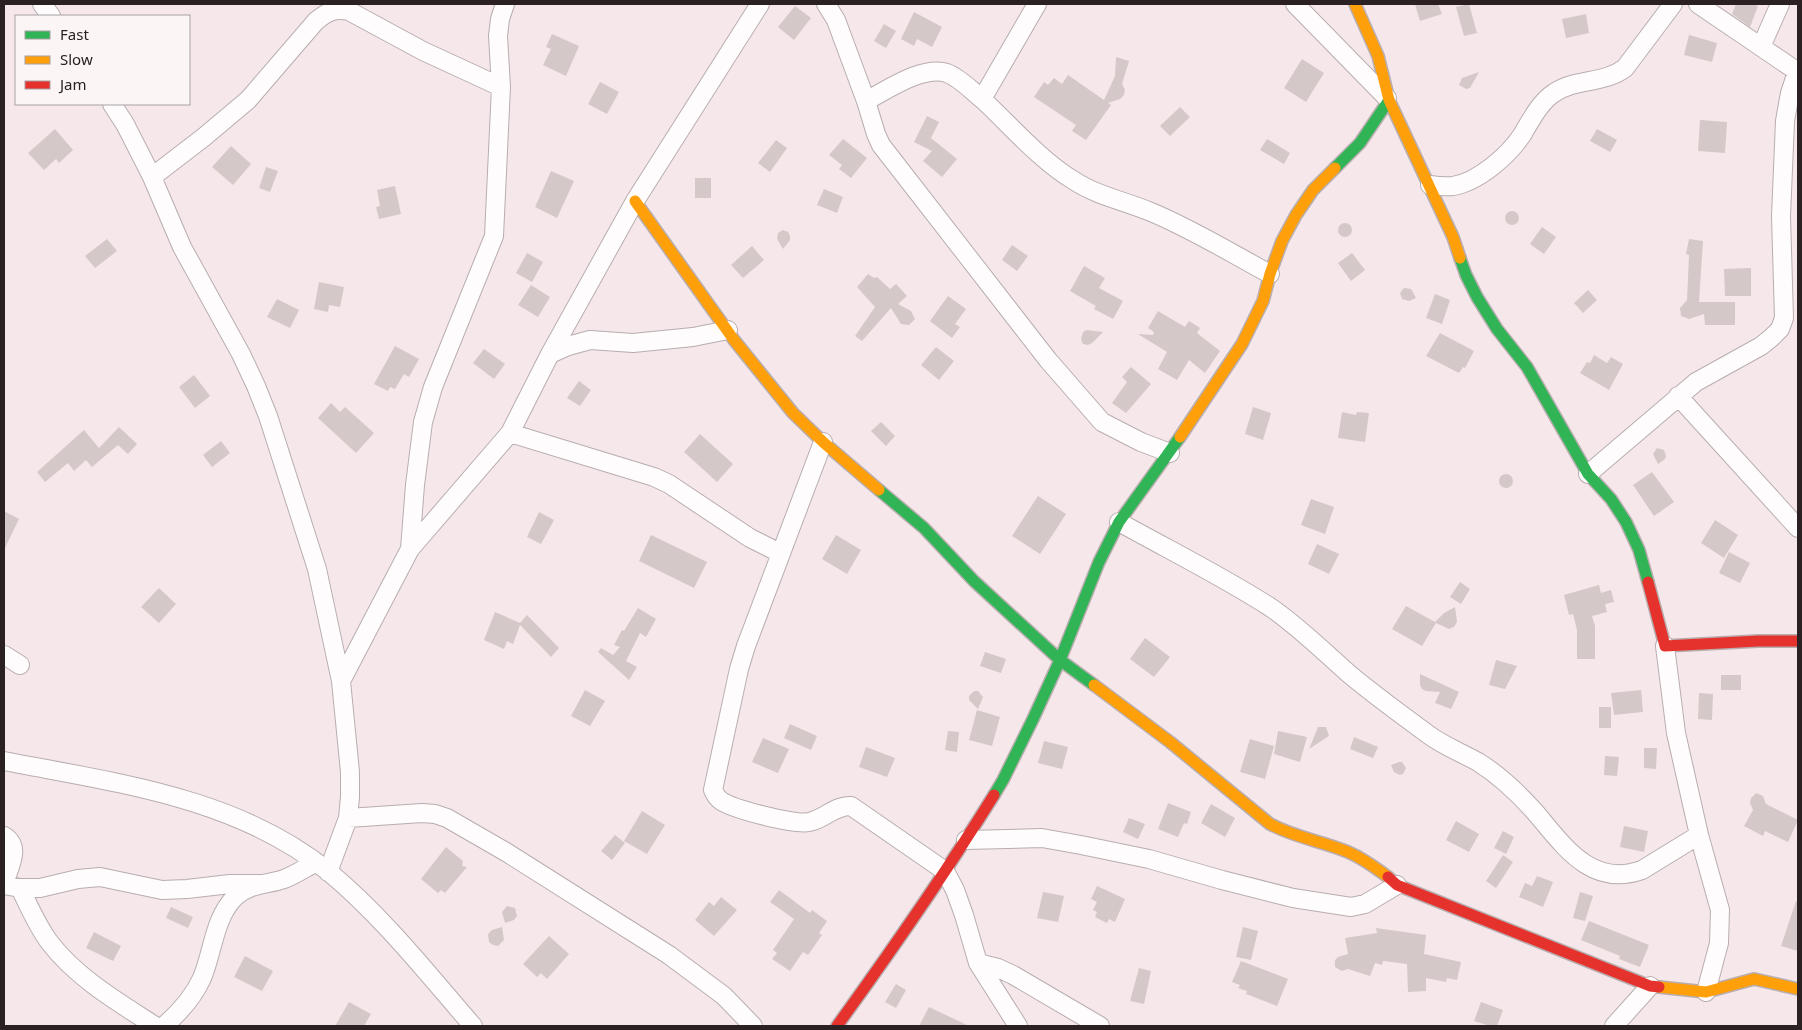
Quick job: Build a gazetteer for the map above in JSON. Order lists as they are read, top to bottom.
{
  "legend": ["Fast", "Slow", "Jam"]
}
